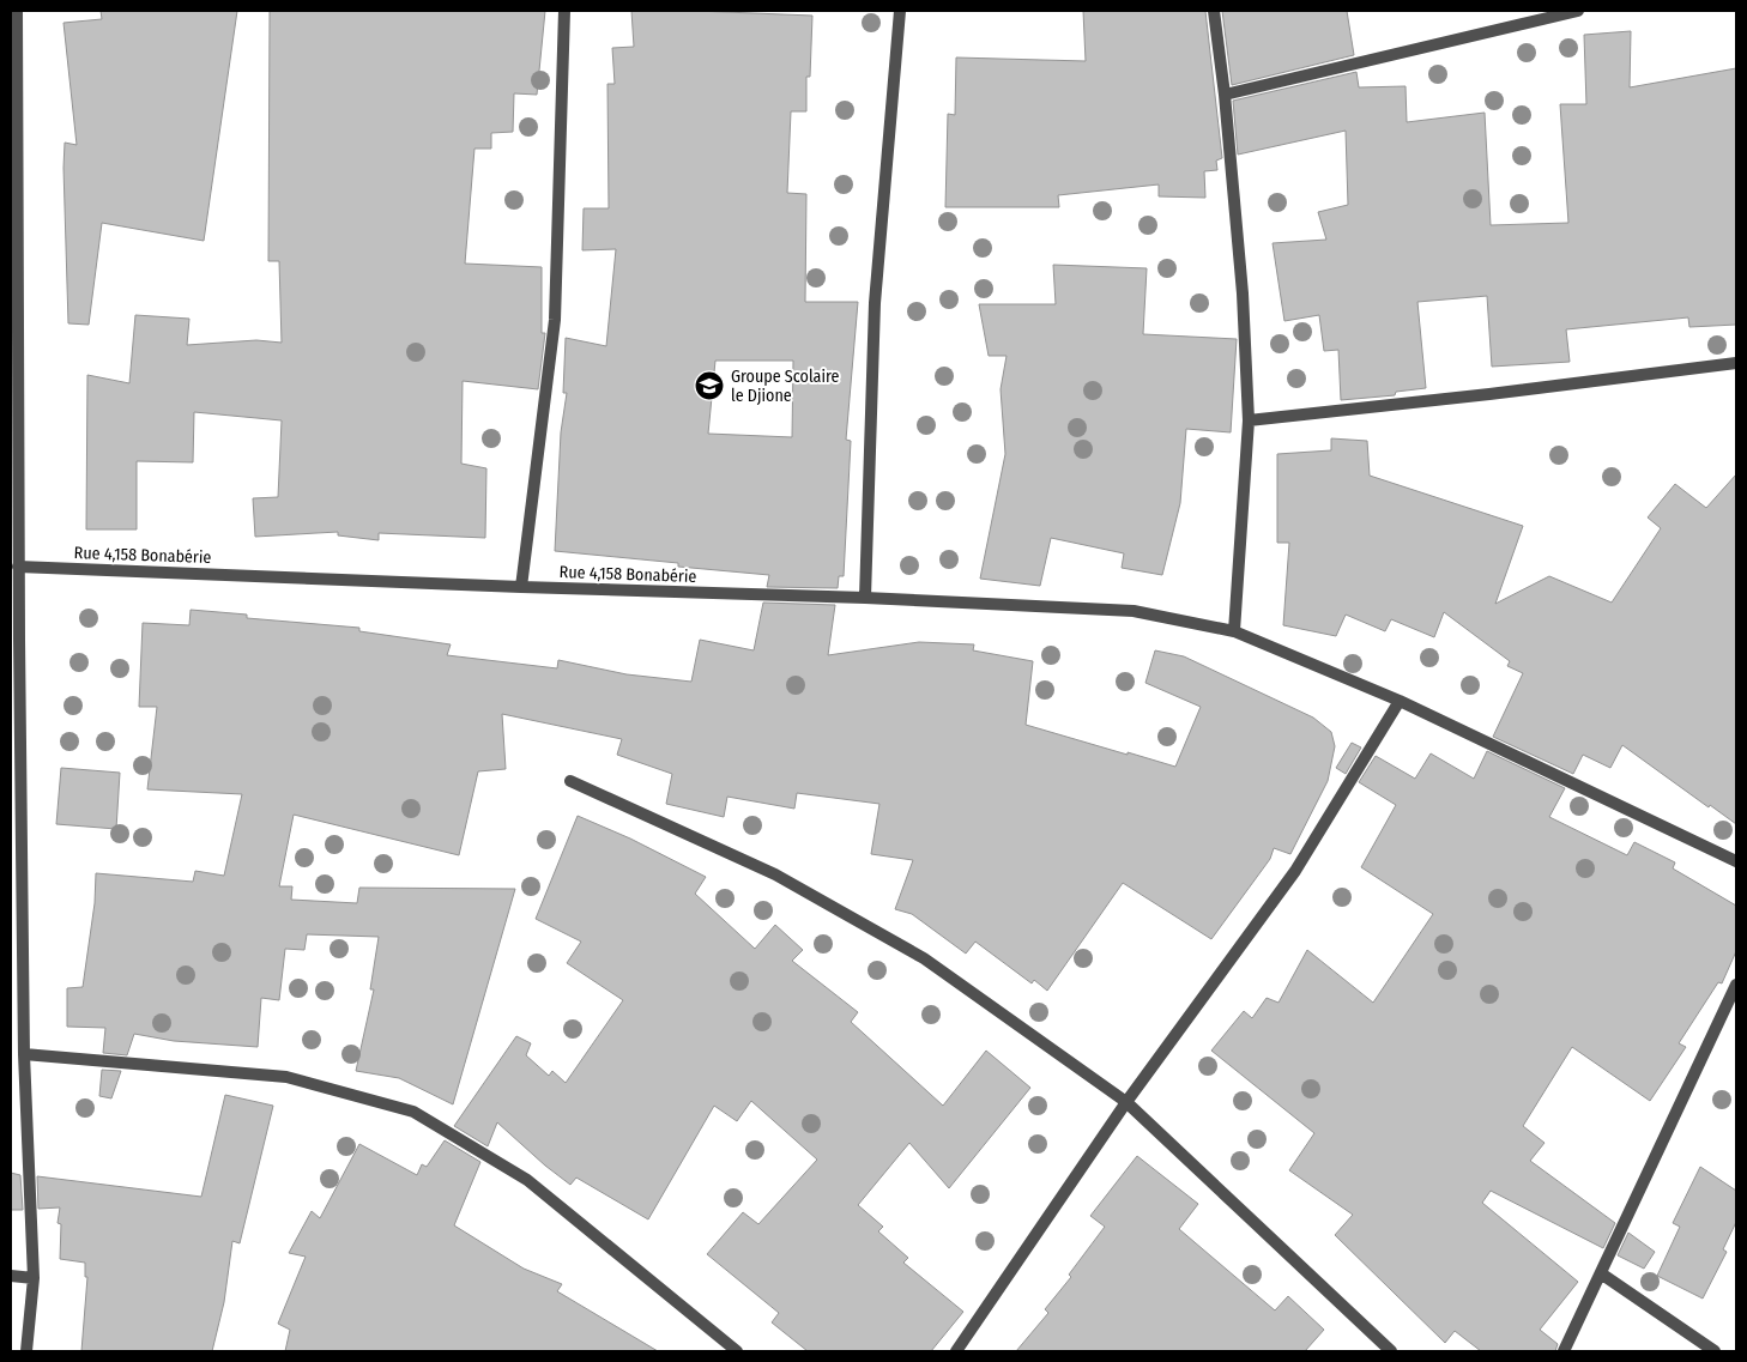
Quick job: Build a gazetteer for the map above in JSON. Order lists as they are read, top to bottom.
{
  "streets": {
    "street": ["Rue 4,158 Bonabérie"]
  },
  "places": {
    "school or university": ["Groupe Scolaire le Djione"]
  }
}
